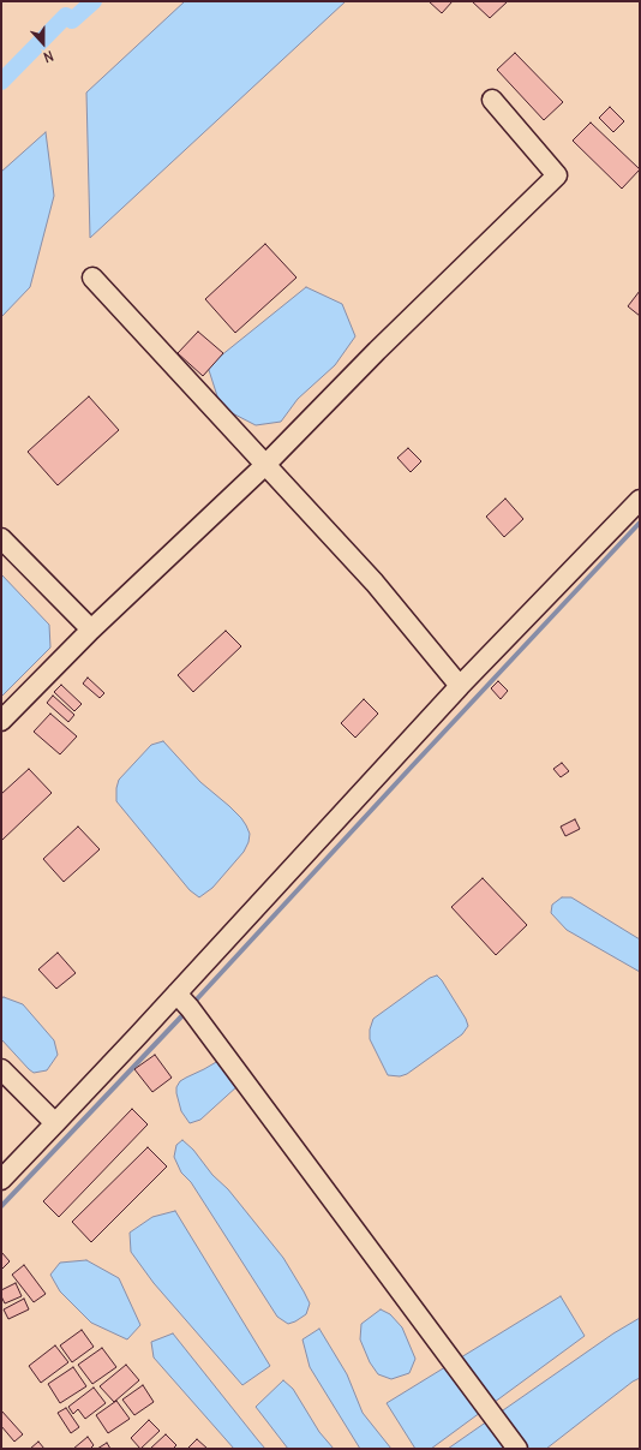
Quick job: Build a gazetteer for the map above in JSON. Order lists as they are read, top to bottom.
{
  "north": "bottom"
}
